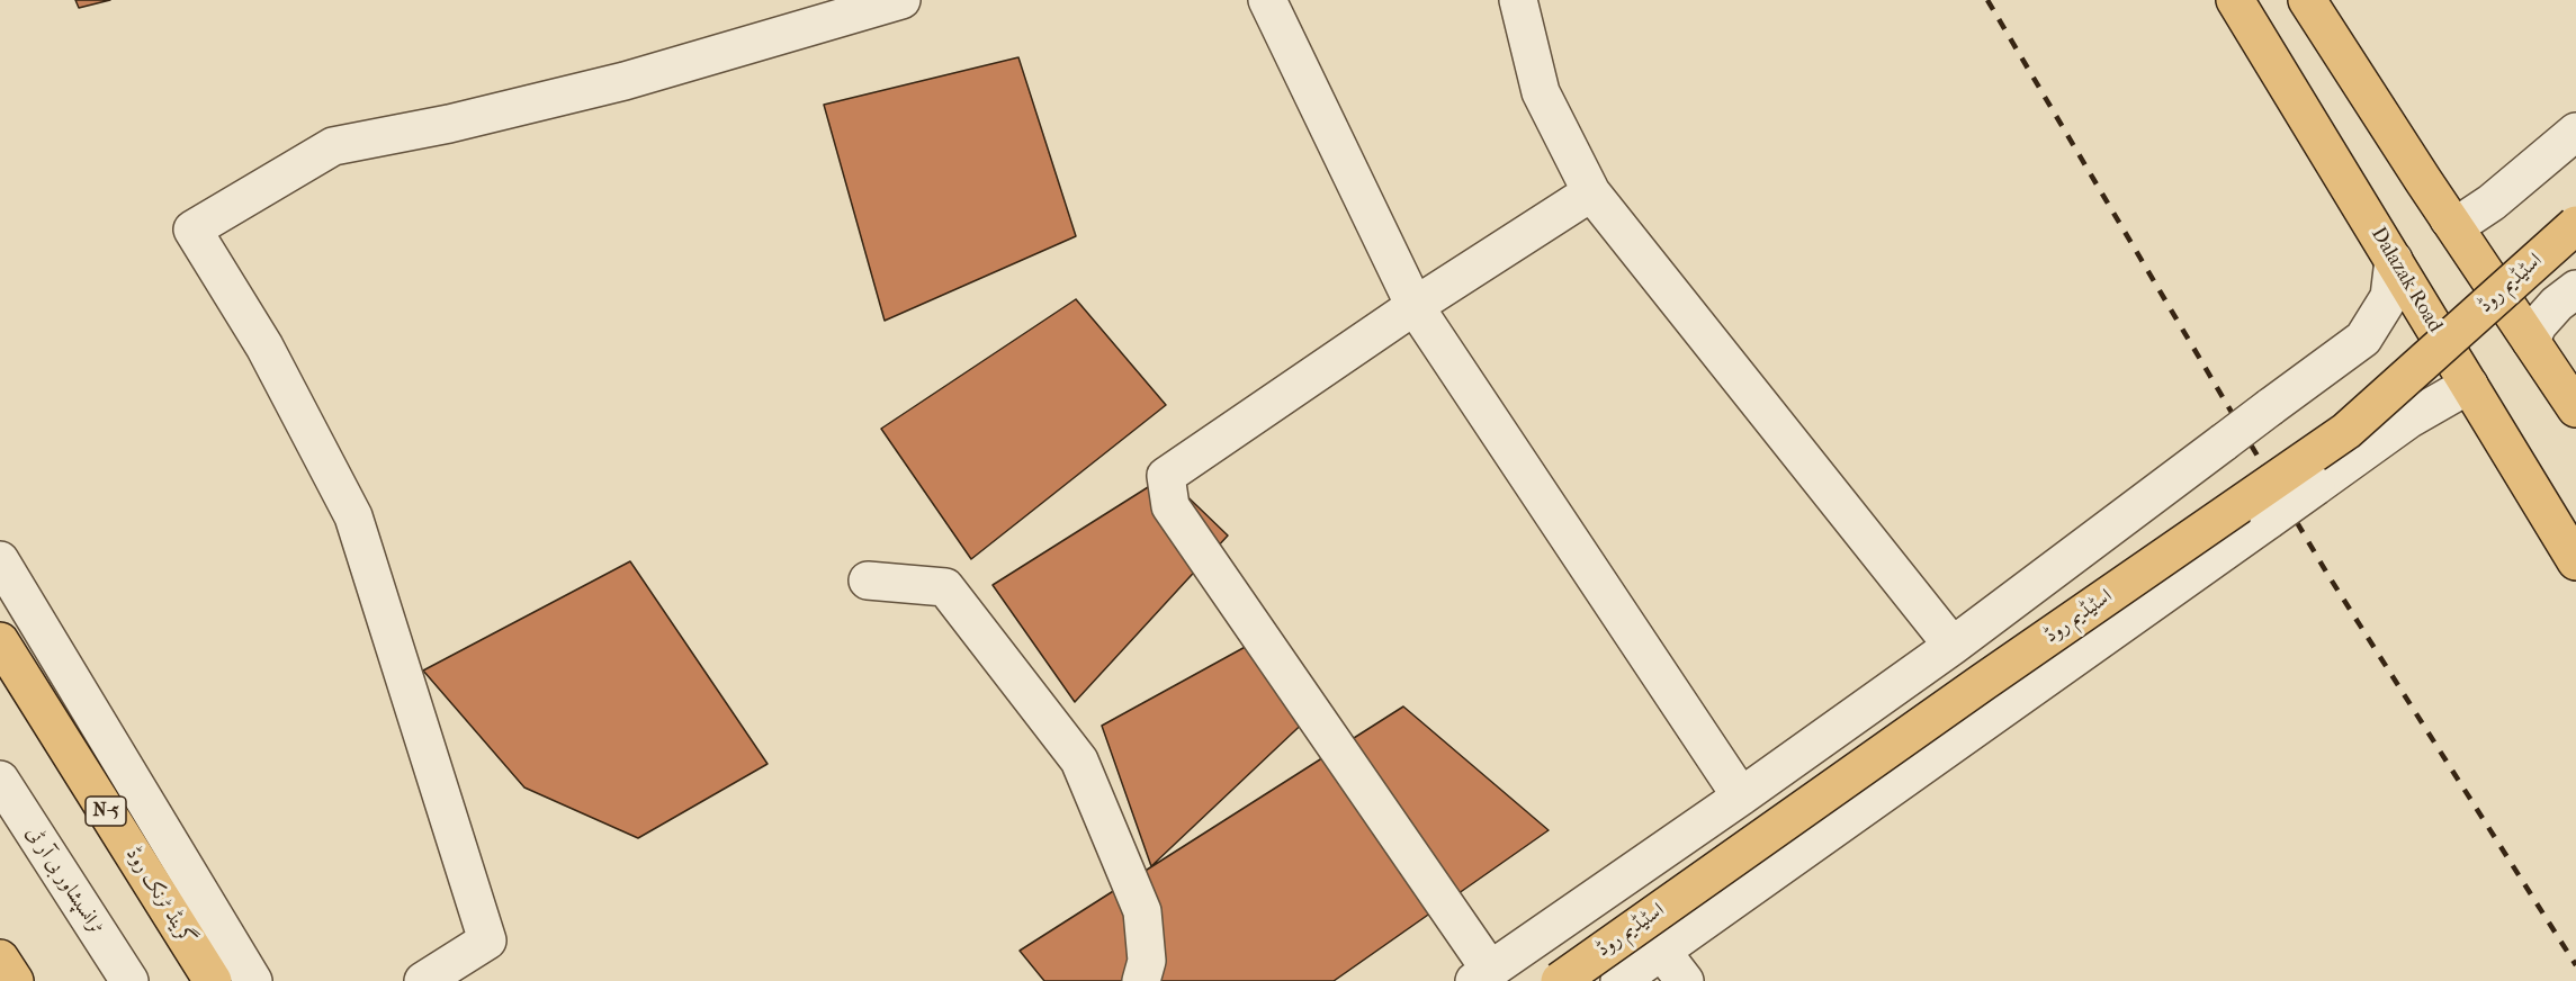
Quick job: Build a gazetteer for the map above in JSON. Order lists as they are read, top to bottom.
{
  "streets": {
    "main road": [
      "Dalazak Road",
      "اسٹیڈیم روڈ",
      "N-5",
      "گرینڈ ٹرنک روڈ"
    ],
    "street": ["ٹرانسپشاور بی آر ٹی"]
  }
}
